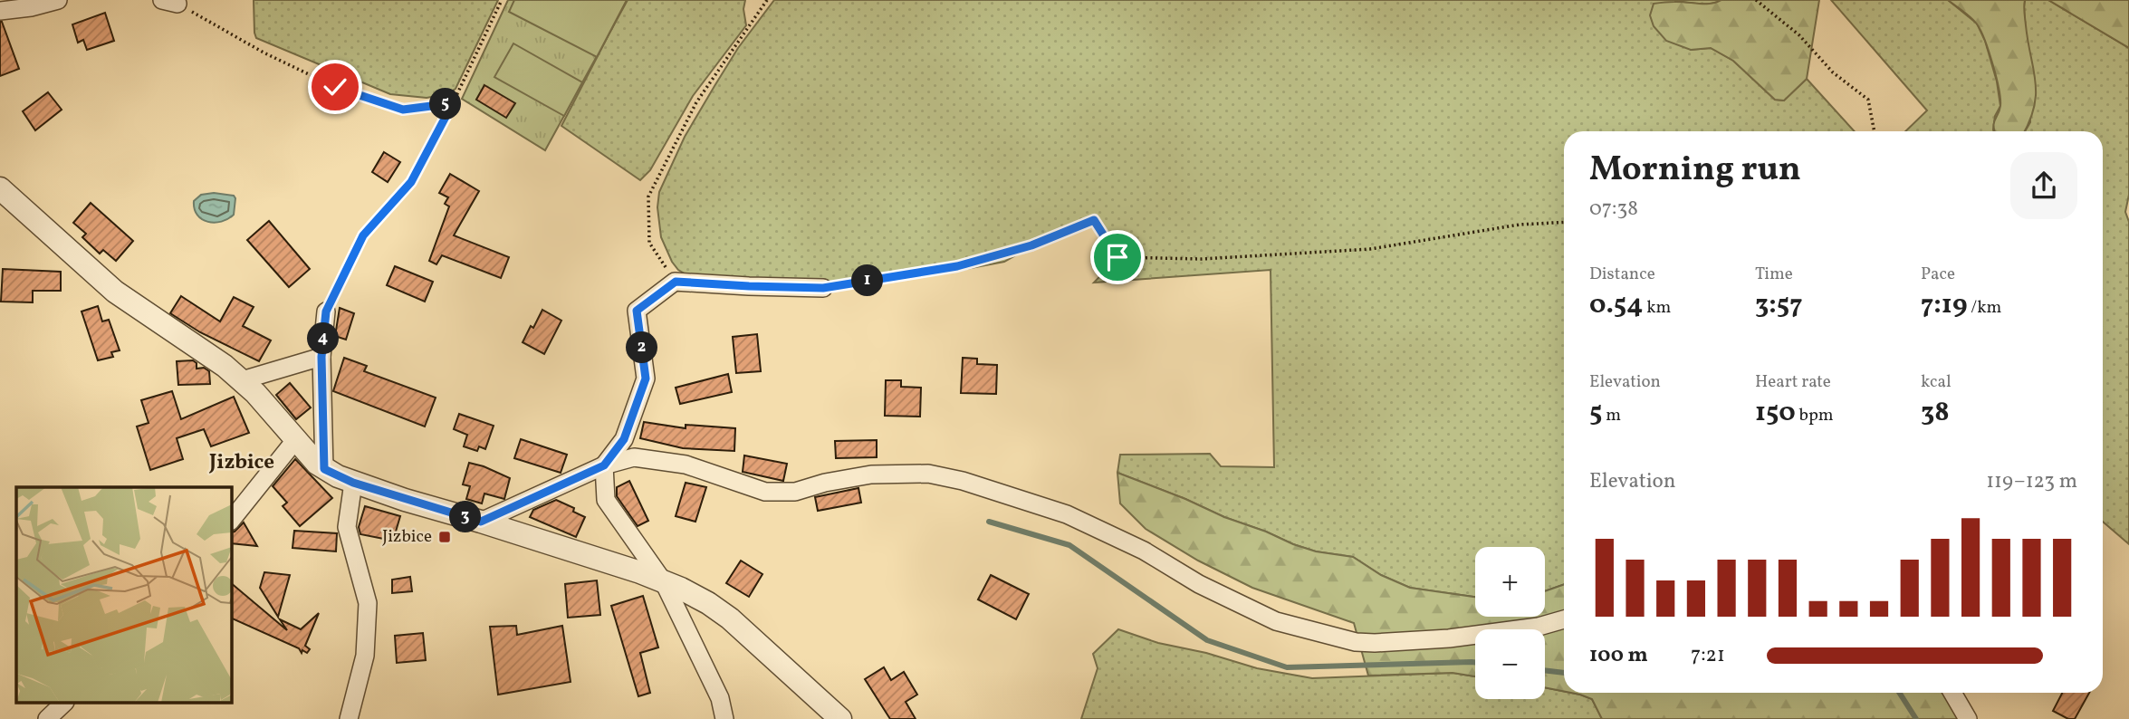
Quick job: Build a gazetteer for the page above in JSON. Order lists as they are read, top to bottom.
{
  "districts": ["Jizbice"],
  "places": {
    "transit": ["Jizbice"]
  },
  "page": {
    "pins": [
      "5",
      "1",
      "4",
      "2",
      "3"
    ],
    "heading": ["Morning run", "07:38"],
    "stats": [
      ["Distance", "0.54 km"],
      ["Time", "3:57"],
      ["Pace", "7:19 /km"],
      ["Elevation", "5 m"],
      ["Heart rate", "150 bpm"],
      ["kcal", "38"]
    ],
    "chart": ["Elevation", "119–123 m"],
    "map_buttons": ["+", "−"],
    "list": [
      {
        "name": "100 m",
        "note": "7:21"
      }
    ]
  }
}
